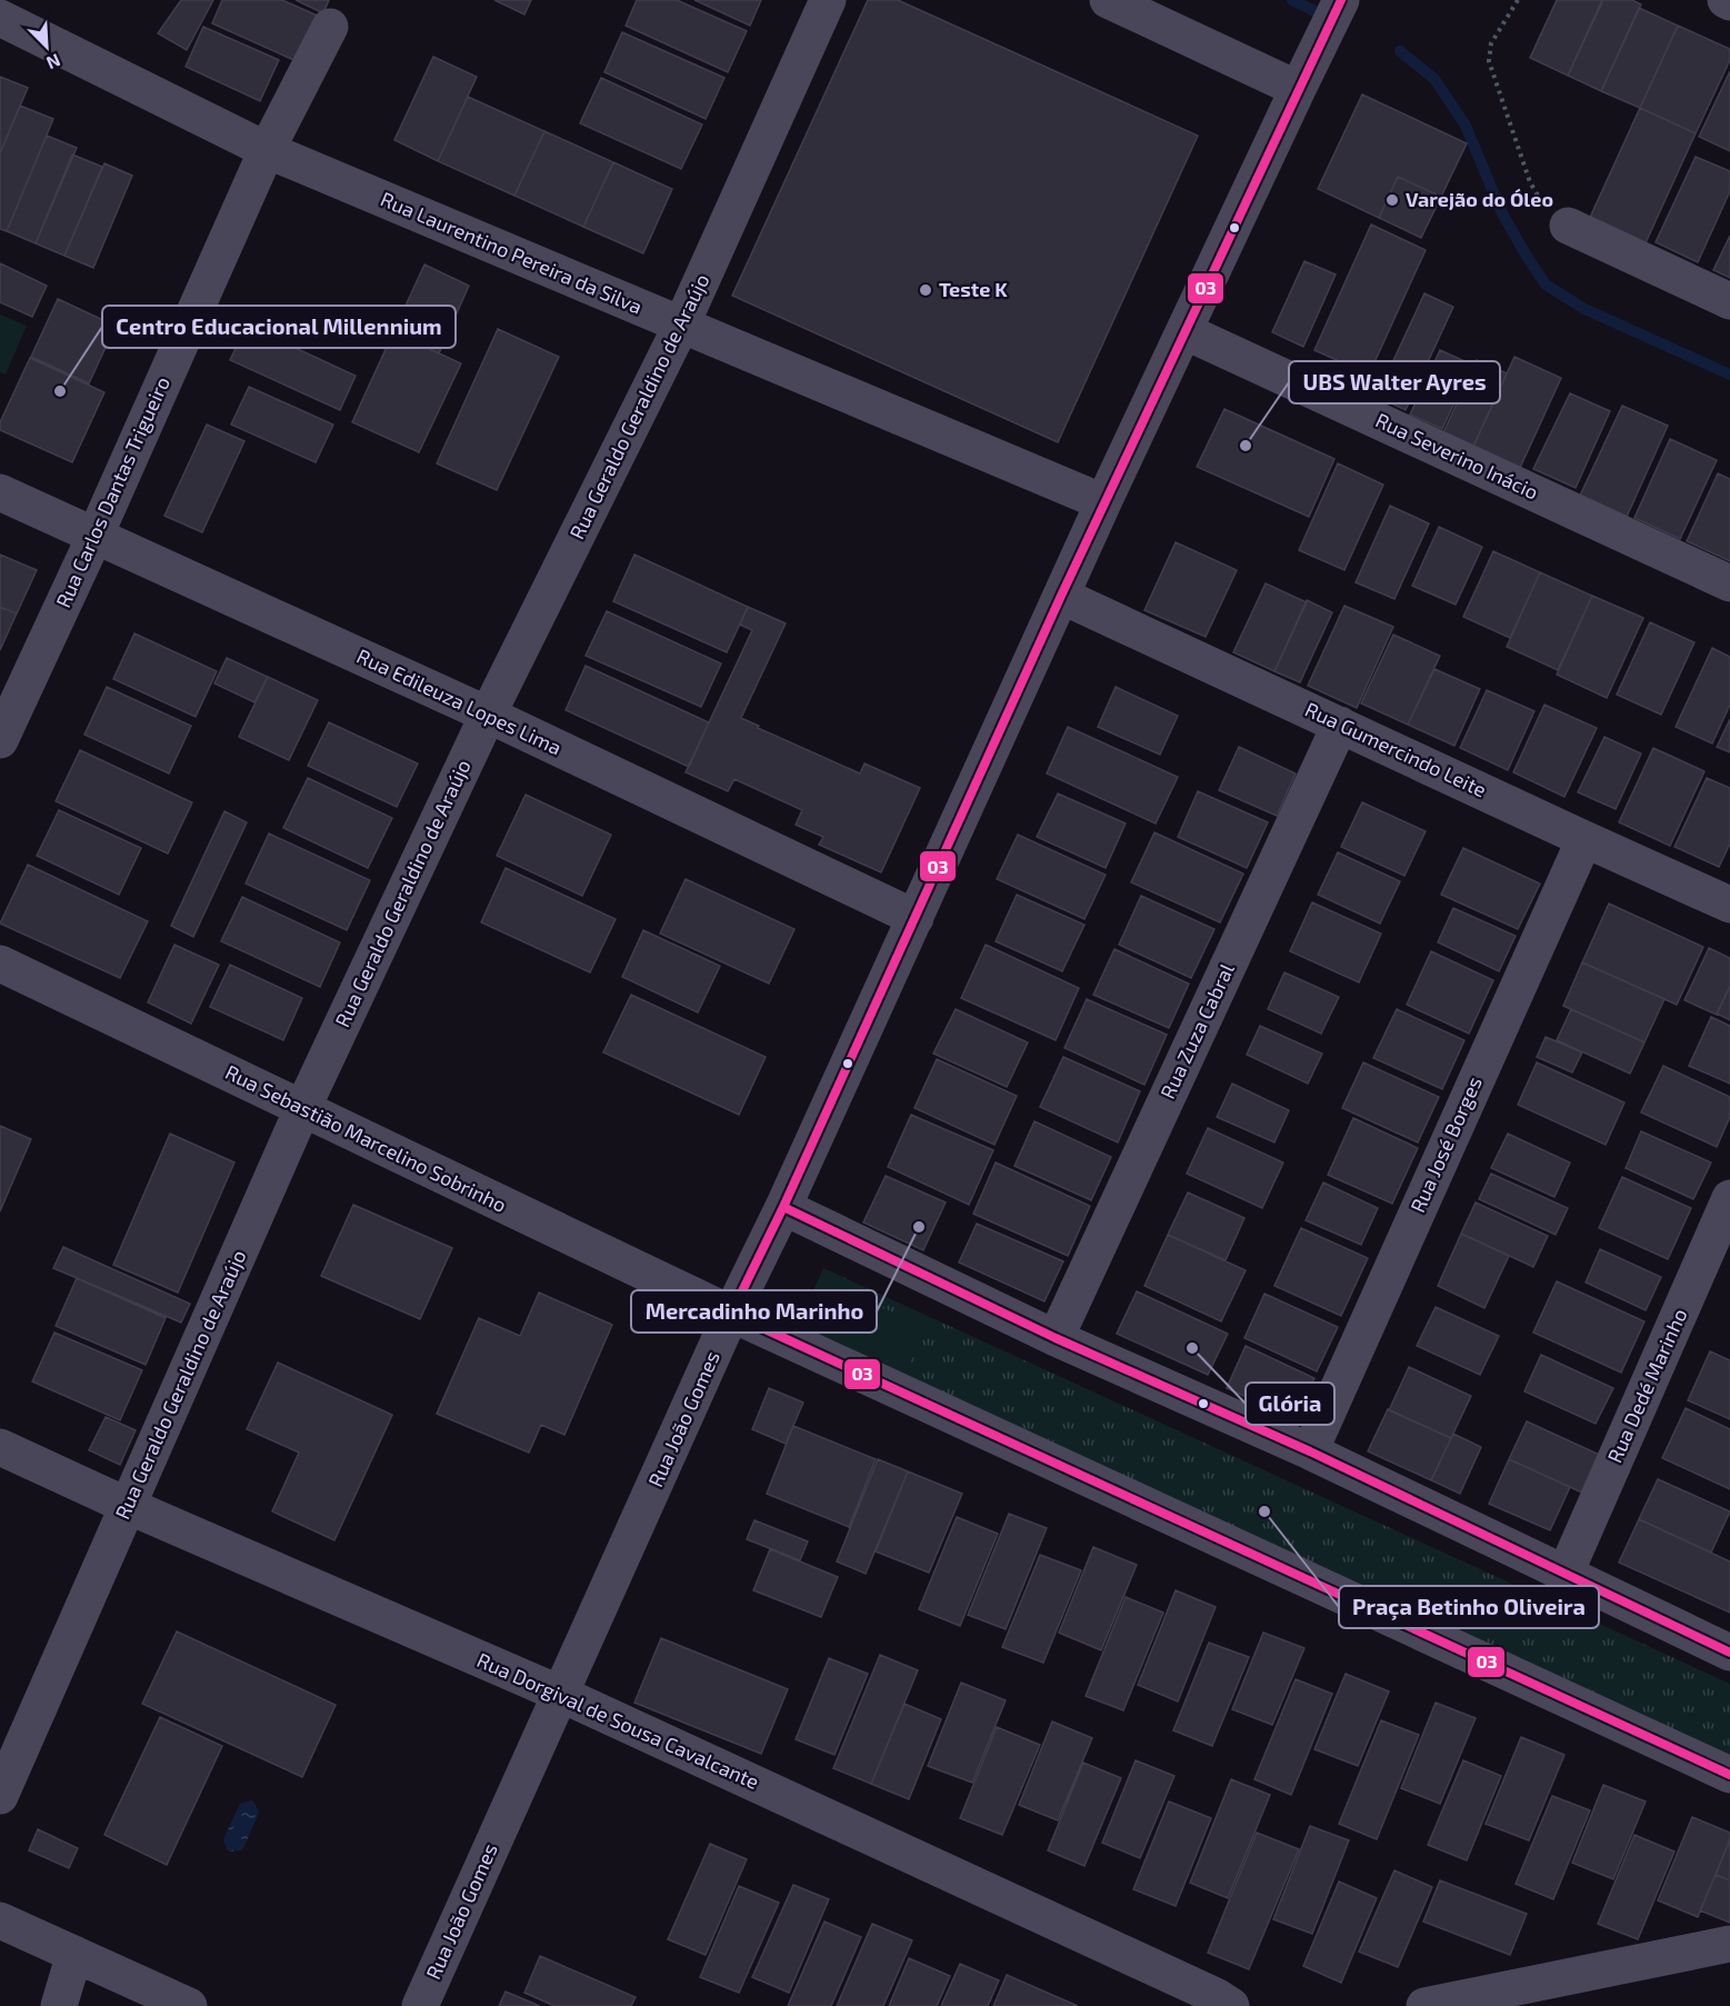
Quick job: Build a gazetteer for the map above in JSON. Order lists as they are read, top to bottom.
{
  "streets": {
    "street": [
      "Rua Laurentino Pereira da Silva",
      "Rua Geraldo Geraldino de Araújo",
      "Rua Severino Inácio",
      "Rua Carlos Dantas Trigueiro",
      "Rua Edileuza Lopes Lima",
      "Rua Gumercindo Leite",
      "Rua Zuza Cabral",
      "Rua Sebastião Marcelino Sobrinho",
      "Rua José Borges",
      "Rua Dedé Marinho",
      "Rua João Gomes",
      "Rua Dorgival de Sousa Cavalcante"
    ]
  },
  "crossings": [
    ["Rua Laurentino Pereira da Silva", "Rua Geraldo Geraldino de Araújo"],
    ["Rua Laurentino Pereira da Silva", "Rua Carlos Dantas Trigueiro"],
    ["Rua Laurentino Pereira da Silva", "Rua João Gomes"],
    ["Rua Geraldo Geraldino de Araújo", "Rua Edileuza Lopes Lima"],
    ["Rua Geraldo Geraldino de Araújo", "Rua Sebastião Marcelino Sobrinho"],
    ["Rua Geraldo Geraldino de Araújo", "Rua Dorgival de Sousa Cavalcante"],
    ["Rua Severino Inácio", "Rua João Gomes"],
    ["Rua Carlos Dantas Trigueiro", "Rua Edileuza Lopes Lima"],
    ["Rua Edileuza Lopes Lima", "Rua João Gomes"],
    ["Rua Gumercindo Leite", "Rua Zuza Cabral"],
    ["Rua Gumercindo Leite", "Rua José Borges"],
    ["Rua Gumercindo Leite", "Rua João Gomes"],
    ["Rua Sebastião Marcelino Sobrinho", "Rua João Gomes"],
    ["Rua João Gomes", "Rua Dorgival de Sousa Cavalcante"]
  ],
  "places": [
    "Varejão do Óleo",
    "Teste K",
    "Centro Educacional Millennium",
    "UBS Walter Ayres",
    "Mercadinho Marinho",
    "Glória",
    "Praça Betinho Oliveira"
  ],
  "lines": ["transit line 03"],
  "north": "bottom right"
}
